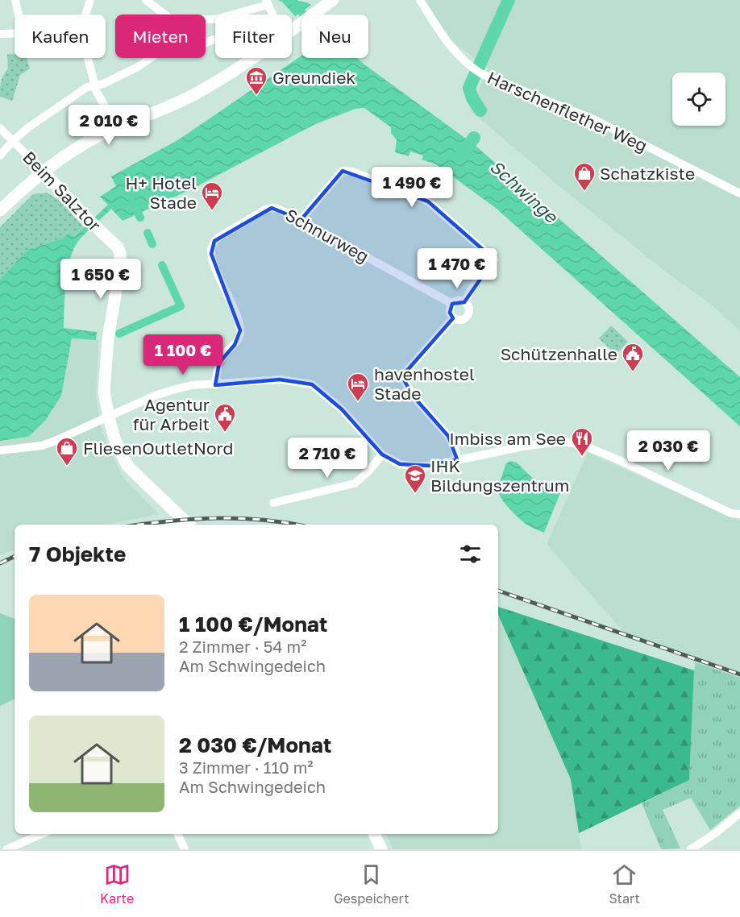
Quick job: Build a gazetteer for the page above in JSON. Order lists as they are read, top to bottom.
{
  "streets": {
    "main road": ["Beim Salztor"],
    "street": ["Harschenflether Weg", "Schnurweg"]
  },
  "water": ["Schwinge"],
  "places": {
    "museum": ["Greundiek"],
    "shop": ["Schatzkiste", "FliesenOutletNord"],
    "hotel": ["H+ Hotel Stade", "havenhostel Stade"],
    "public building": ["Schützenhalle", "Agentur für Arbeit"],
    "restaurant": ["Imbiss am See"],
    "school or university": ["IHK Bildungszentrum"]
  },
  "page": {
    "chip": [
      "Kaufen",
      "Mieten",
      "Filter",
      "Neu"
    ],
    "price": [
      "2 010 €",
      "1 490 €",
      "1 470 €",
      "1 650 €",
      "1 100 €",
      "2 030 €",
      "2 710 €"
    ],
    "heading": "7 Objekte",
    "list": [
      {
        "name": "1 100 €/Monat",
        "note": "2 Zimmer · 54 m² · Am Schwingedeich"
      },
      {
        "name": "2 030 €/Monat",
        "note": "3 Zimmer · 110 m² · Am Schwingedeich"
      }
    ],
    "tabs": ["Karte", "Gespeichert", "Start"]
  }
}
